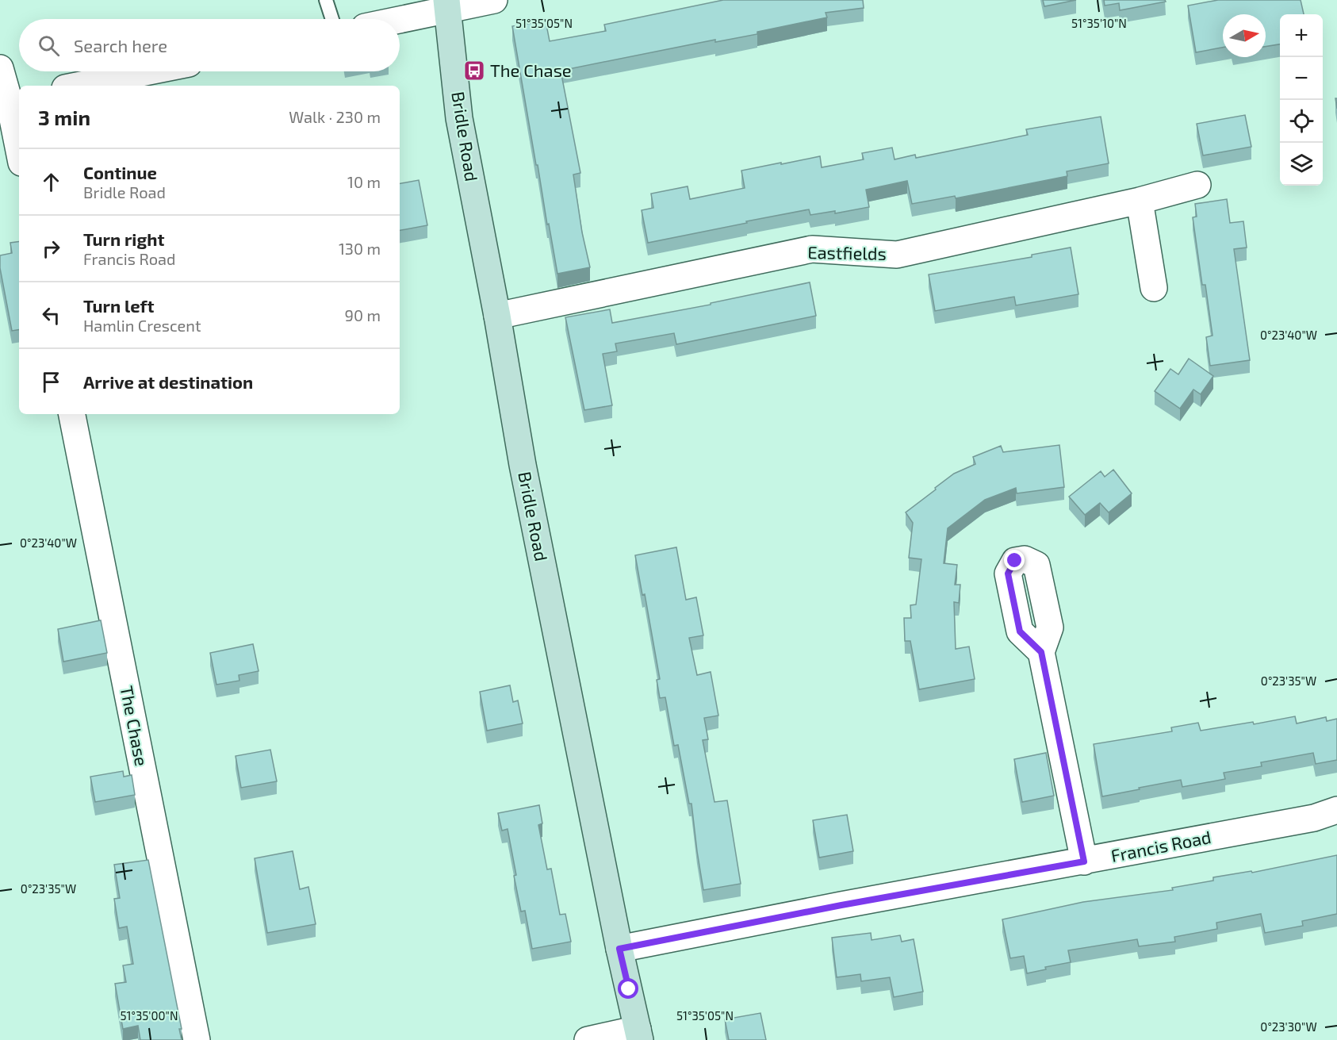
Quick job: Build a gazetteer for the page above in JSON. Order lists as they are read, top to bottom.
{
  "streets": {
    "street": [
      "Bridle Road",
      "Eastfields",
      "The Chase",
      "Francis Road"
    ]
  },
  "crossings": [
    ["Bridle Road", "Eastfields"],
    ["Bridle Road", "Francis Road"]
  ],
  "places": {
    "bus stop": ["The Chase"]
  },
  "north": "right",
  "page": {
    "map_buttons": ["+", "−"],
    "search": "Search here",
    "heading": ["3 min", "Walk · 230 m"],
    "list": [
      ["Continue", "Bridle Road", "10 m"],
      ["Turn right", "Francis Road", "130 m"],
      ["Turn left", "Hamlin Crescent", "90 m"],
      "Arrive at destination"
    ]
  },
  "coordinates": [
    "51°35'05\"N",
    "51°35'10\"N",
    "0°23'40\"W",
    "0°23'35\"W",
    "51°35'00\"N",
    "0°23'30\"W"
  ]
}
